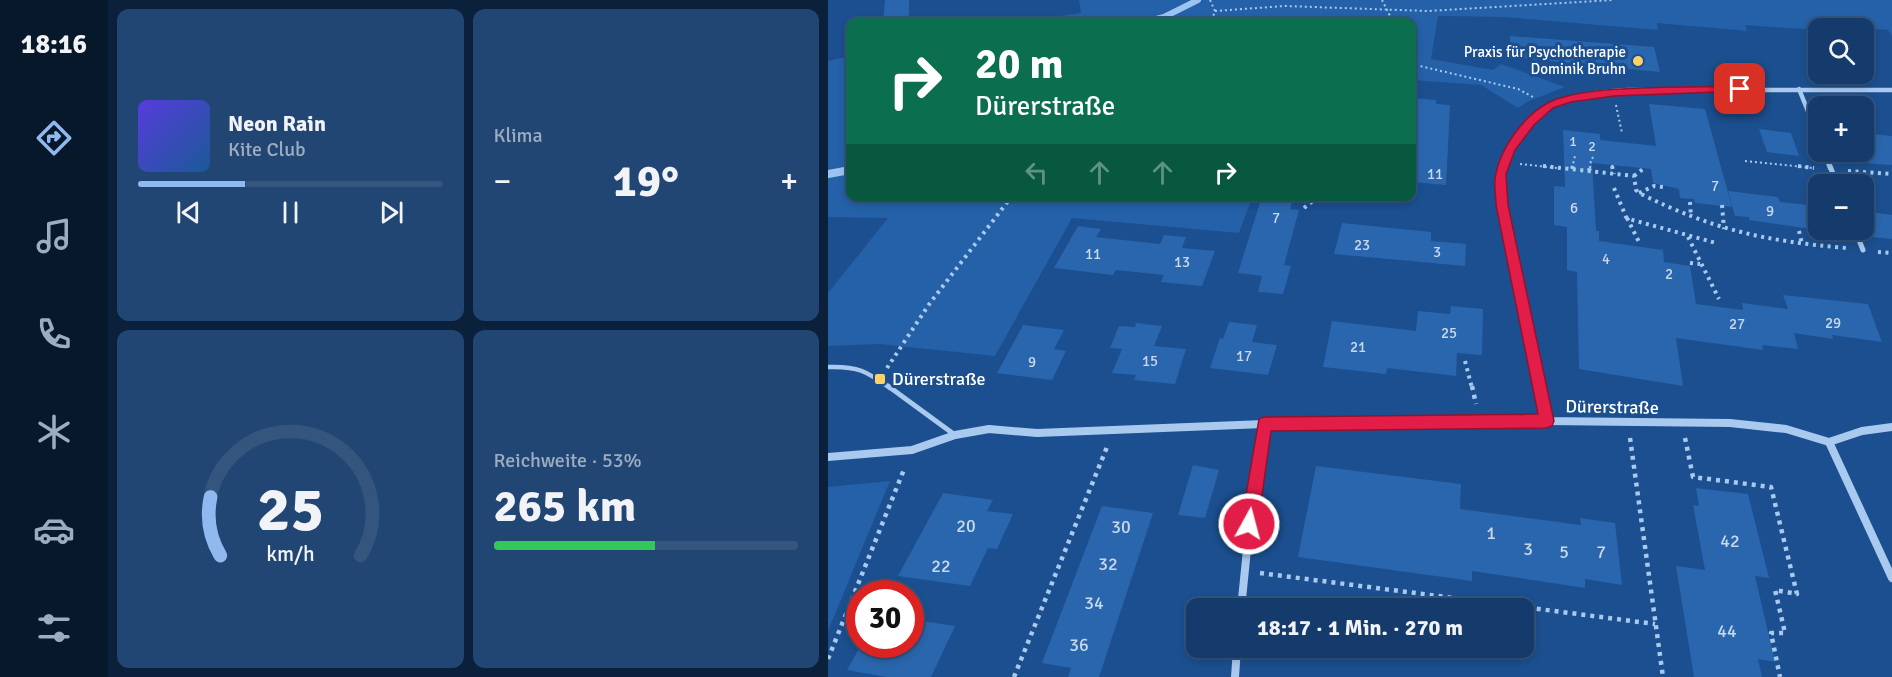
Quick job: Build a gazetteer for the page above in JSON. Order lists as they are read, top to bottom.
{
  "streets": {
    "street": ["Dürerstraße"]
  },
  "places": {
    "other": ["Praxis für Psychotherapie Dominik Bruhn"],
    "transit": ["Dürerstraße"]
  },
  "house_numbers": [
    "1",
    "2",
    "11",
    "7",
    "6",
    "9",
    "7",
    "23",
    "3",
    "11",
    "4",
    "13",
    "2",
    "29",
    "27",
    "25",
    "21",
    "17",
    "15",
    "9",
    "20",
    "30",
    "1",
    "42",
    "3",
    "5",
    "7",
    "32",
    "22",
    "34",
    "44",
    "36"
  ],
  "page": {
    "tabs": "18:16",
    "tile": [
      "Klima",
      ["Reichweite · 53%", "265 km"]
    ],
    "map_buttons": ["+", "−"],
    "turn": ["20 m", "Dürerstraße"],
    "song": ["Neon Rain", "Kite Club"],
    "heat": ["−", "19°", "+"],
    "limit": "30",
    "trip": "18:17 · 1 Min. · 270 m",
    "gauge": ["25", "km/h"]
  }
}
